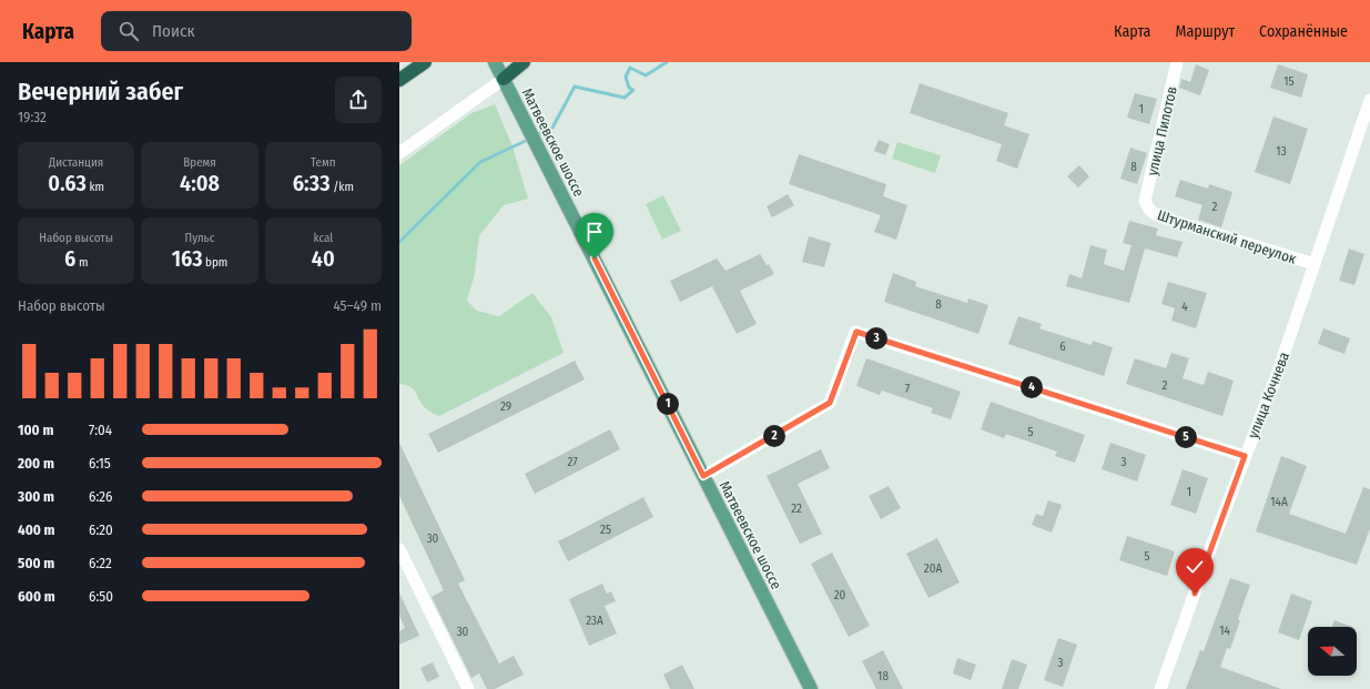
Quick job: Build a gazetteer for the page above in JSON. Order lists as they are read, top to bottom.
{
  "streets": {
    "main road": ["Матвеевское шоссе"],
    "street": ["улица Пилотов", "Штурманский переулок", "улица Кочнева"]
  },
  "crossings": [
    ["улица Пилотов", "Штурманский переулок"],
    ["Штурманский переулок", "улица Кочнева"]
  ],
  "house_numbers": [
    "15",
    "1",
    "13",
    "8",
    "2",
    "8",
    "4",
    "6",
    "2",
    "7",
    "29",
    "5",
    "27",
    "3",
    "1",
    "14А",
    "22",
    "25",
    "30",
    "5",
    "20А",
    "20",
    "23А",
    "14",
    "30",
    "3",
    "18"
  ],
  "north": "left",
  "page": {
    "header": "Карта",
    "search": "Поиск",
    "nav": ["Карта", "Маршрут", "Сохранённые"],
    "heading": ["Вечерний забег", "19:32"],
    "stats": [
      ["Дистанция", "0.63 km"],
      ["Время", "4:08"],
      ["Темп", "6:33 /km"],
      ["Набор высоты", "6 m"],
      ["Пульс", "163 bpm"],
      ["kcal", "40"]
    ],
    "chart": ["Набор высоты", "45–49 m"],
    "pins": [
      "3",
      "4",
      "1",
      "2",
      "5"
    ],
    "list": [
      {
        "name": "100 m",
        "note": "7:04"
      },
      {
        "name": "200 m",
        "note": "6:15"
      },
      {
        "name": "300 m",
        "note": "6:26"
      },
      {
        "name": "400 m",
        "note": "6:20"
      },
      {
        "name": "500 m",
        "note": "6:22"
      },
      {
        "name": "600 m",
        "note": "6:50"
      }
    ]
  }
}
